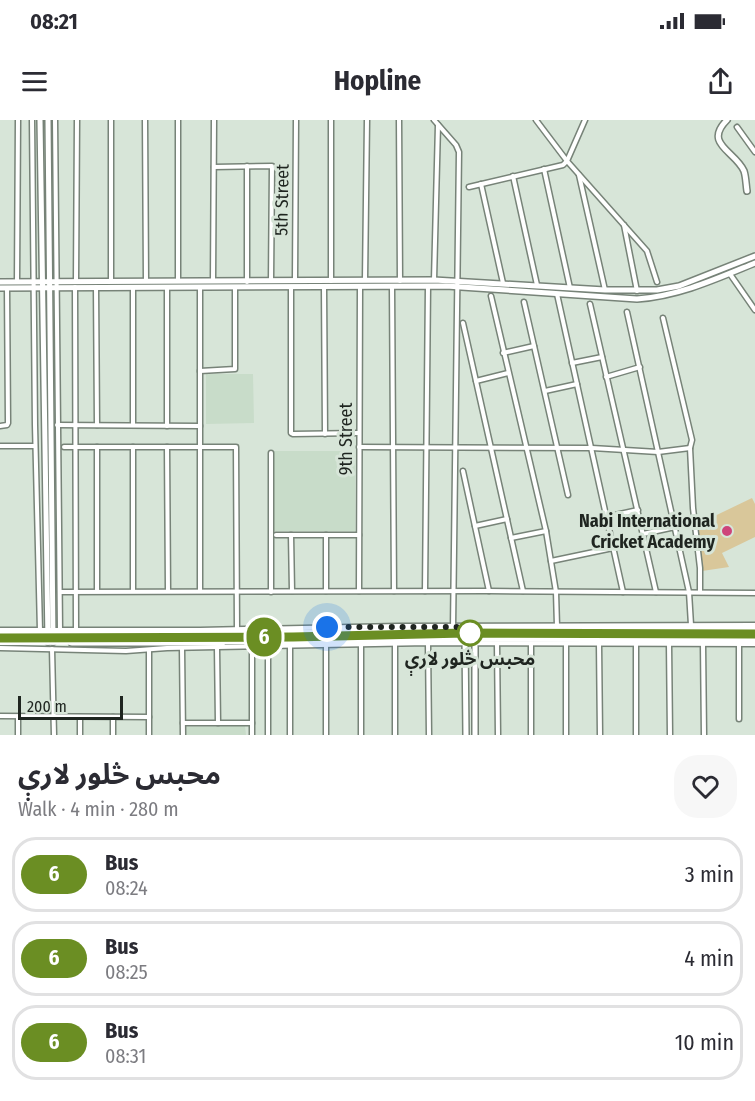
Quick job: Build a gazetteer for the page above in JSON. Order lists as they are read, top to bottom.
{
  "streets": {
    "street": ["5th Street", "9th Street"]
  },
  "places": ["Nabi International Cricket Academy", "محبس څلور لارې"],
  "lines": ["bus line 6"],
  "scale_bar": "200 m",
  "page": {
    "status": "08:21",
    "header": "Hopline",
    "on_map": "6",
    "scale": "200 m",
    "heading": ["محبس څلور لارې", "Walk · 4 min · 280 m"],
    "list": [
      {
        "mark": "6",
        "name": "Bus",
        "note": "08:24",
        "value": "3 min"
      },
      {
        "mark": "6",
        "name": "Bus",
        "note": "08:25",
        "value": "4 min"
      },
      {
        "mark": "6",
        "name": "Bus",
        "note": "08:31",
        "value": "10 min"
      }
    ]
  }
}
